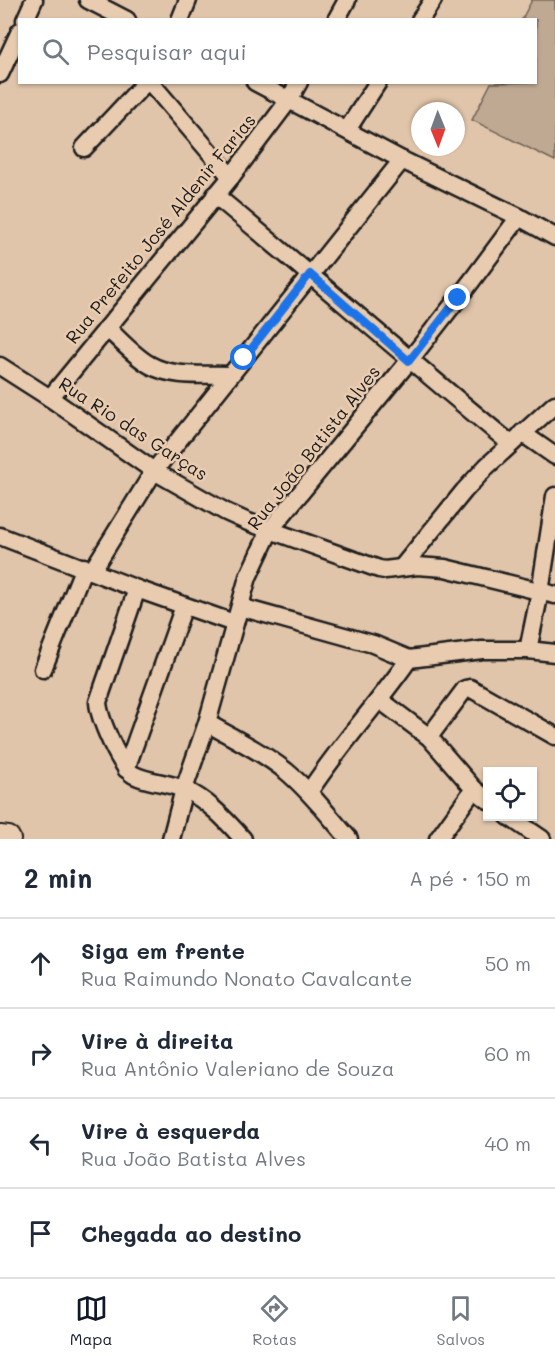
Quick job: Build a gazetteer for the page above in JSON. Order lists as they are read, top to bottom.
{
  "streets": {
    "street": ["Rua Prefeito José Aldenir Farias", "Rua Rio das Garças", "Rua João Batista Alves"]
  },
  "crossings": [
    ["Rua Prefeito José Aldenir Farias", "Rua Rio das Garças"],
    ["Rua Rio das Garças", "Rua João Batista Alves"]
  ],
  "north": "bottom",
  "page": {
    "search": "Pesquisar aqui",
    "heading": ["2 min", "A pé · 150 m"],
    "list": [
      ["Siga em frente", "Rua Raimundo Nonato Cavalcante", "50 m"],
      ["Vire à direita", "Rua Antônio Valeriano de Souza", "60 m"],
      ["Vire à esquerda", "Rua João Batista Alves", "40 m"],
      "Chegada ao destino"
    ],
    "nav": ["Mapa", "Rotas", "Salvos"]
  }
}
